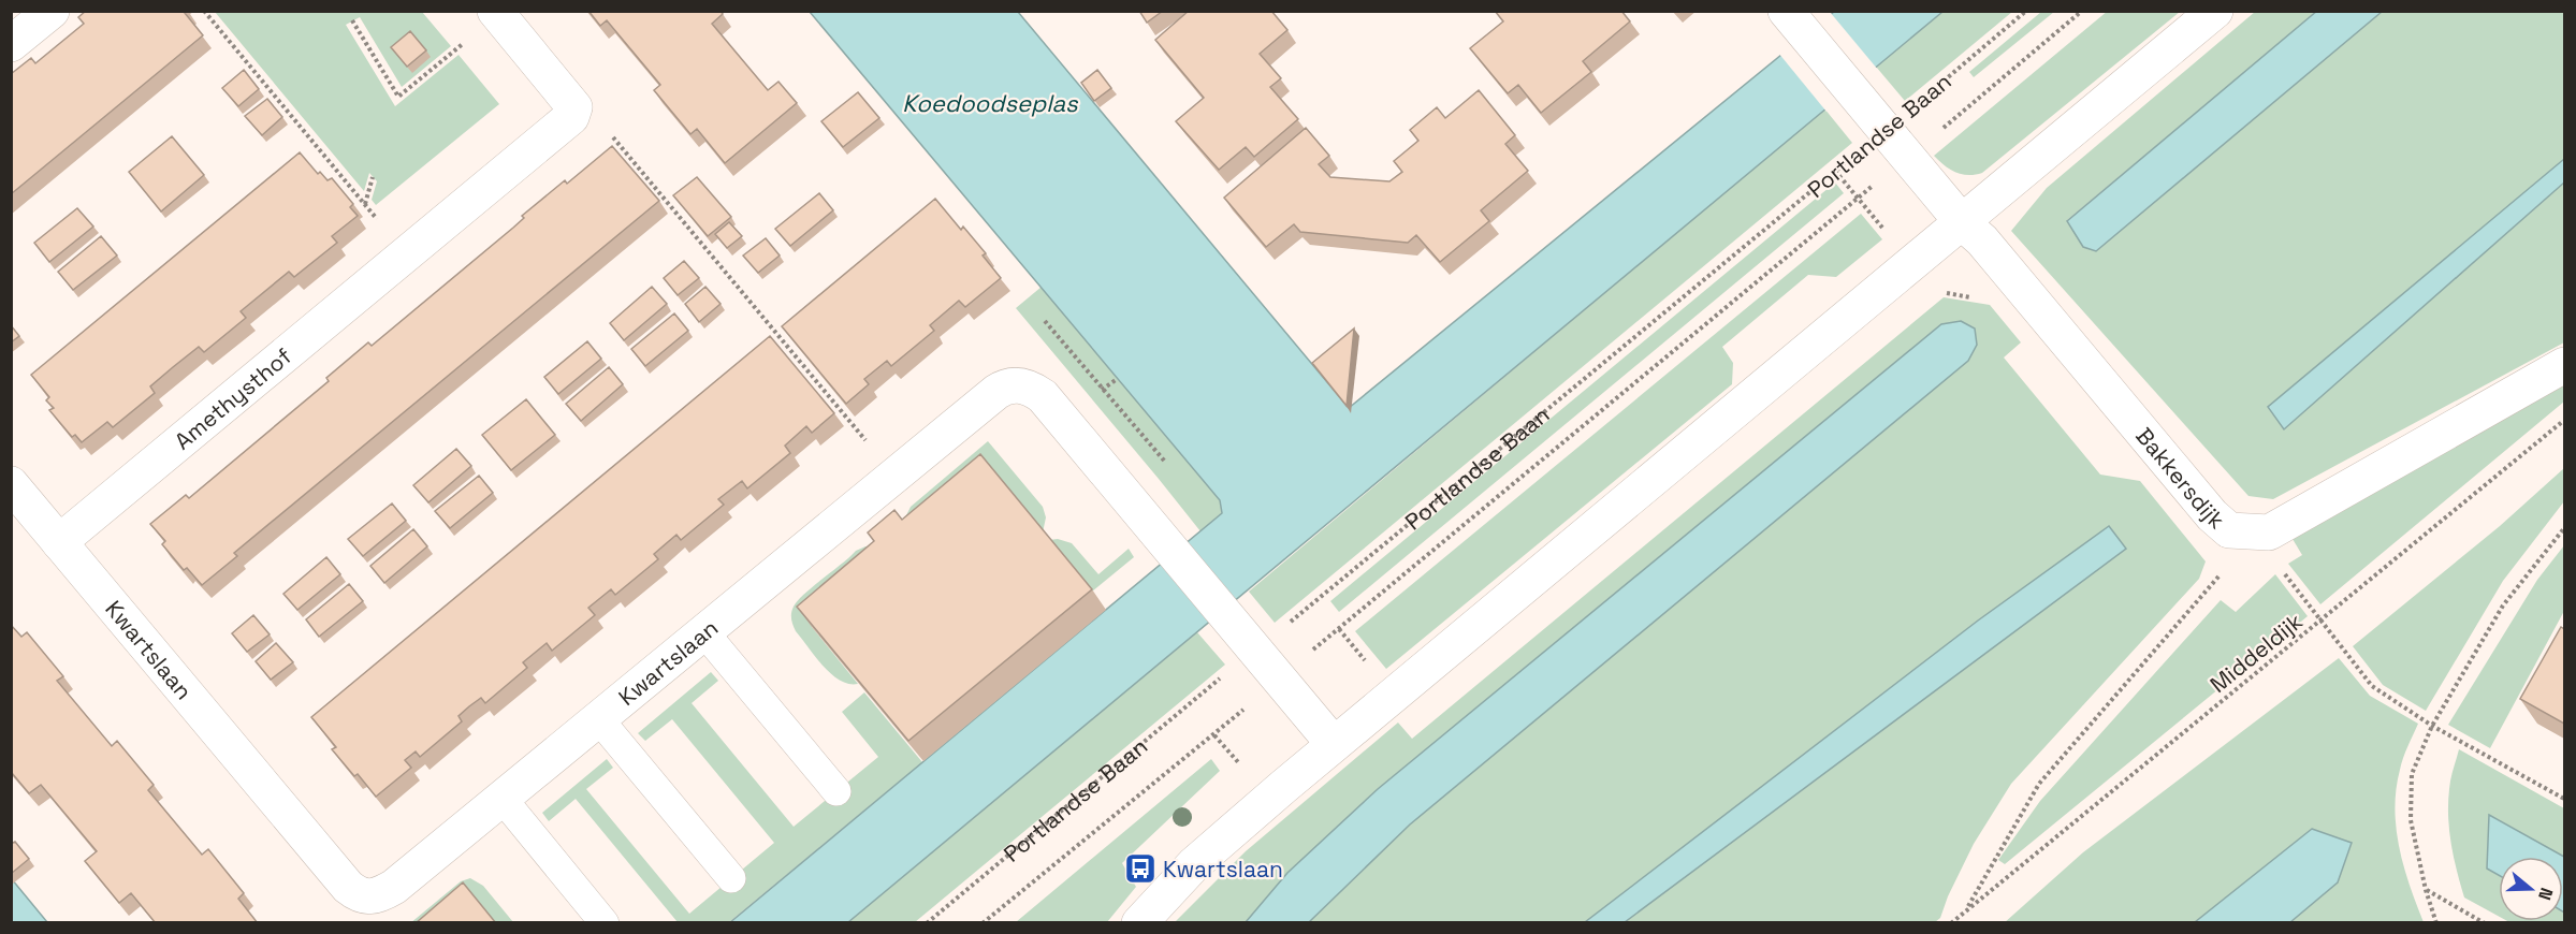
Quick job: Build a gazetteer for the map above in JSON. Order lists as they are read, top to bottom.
{
  "streets": {
    "street": ["Amethysthof", "Bakkersdijk", "Kwartslaan"],
    "path": ["Portlandse Baan", "Middeldijk"]
  },
  "crossings": [
    ["Portlandse Baan", "Bakkersdijk"],
    ["Portlandse Baan", "Kwartslaan"],
    ["Amethysthof", "Kwartslaan"],
    ["Bakkersdijk", "Middeldijk"]
  ],
  "water": ["Koedoodseplas"],
  "places": {
    "bus stop": ["Kwartslaan"]
  },
  "north": "right"
}
